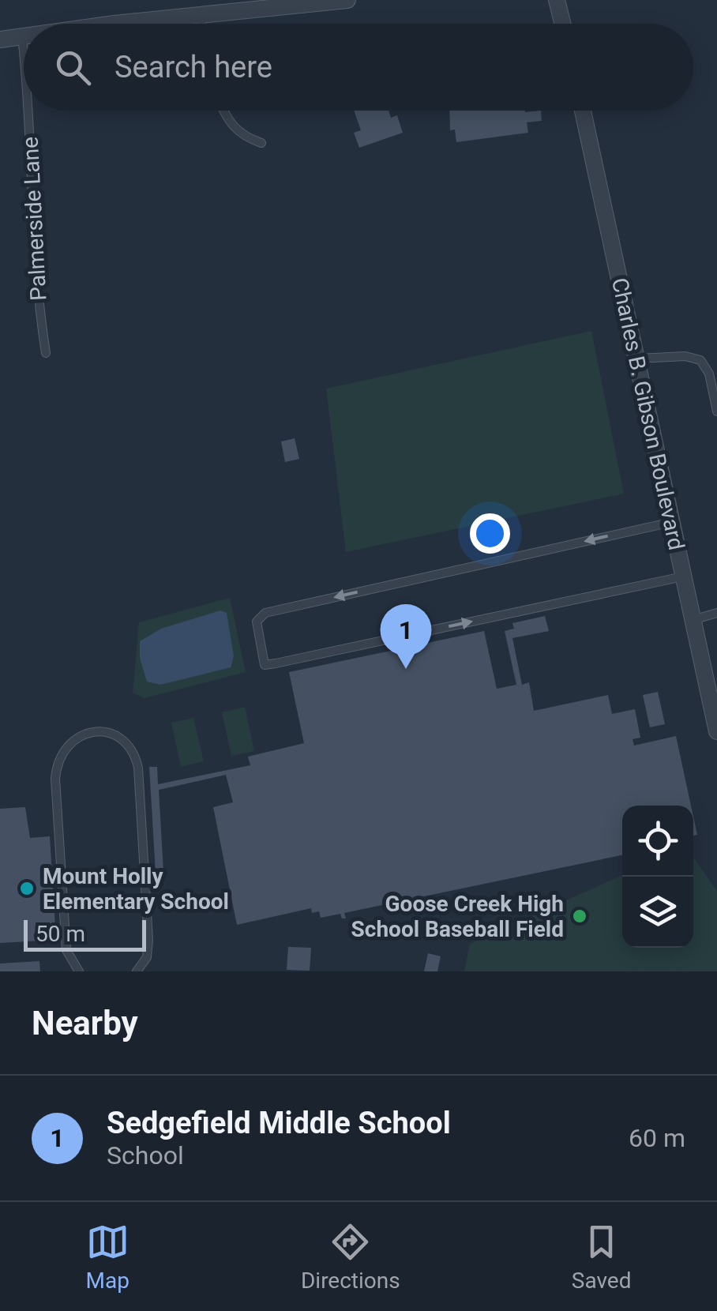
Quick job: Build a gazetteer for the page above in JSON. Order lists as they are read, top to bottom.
{
  "streets": {
    "street": ["Charles B. Gibson Boulevard"],
    "lane": ["Palmerside Lane"]
  },
  "places": ["Mount Holly Elementary School", "Goose Creek High School Baseball Field"],
  "scale_bar": "50 m",
  "page": {
    "search": "Search here",
    "pins": "1",
    "scale": "50 m",
    "heading": "Nearby",
    "list": [
      {
        "mark": "1",
        "name": "Sedgefield Middle School",
        "note": "School",
        "value": "60 m"
      }
    ],
    "nav": ["Map", "Directions", "Saved"]
  }
}
